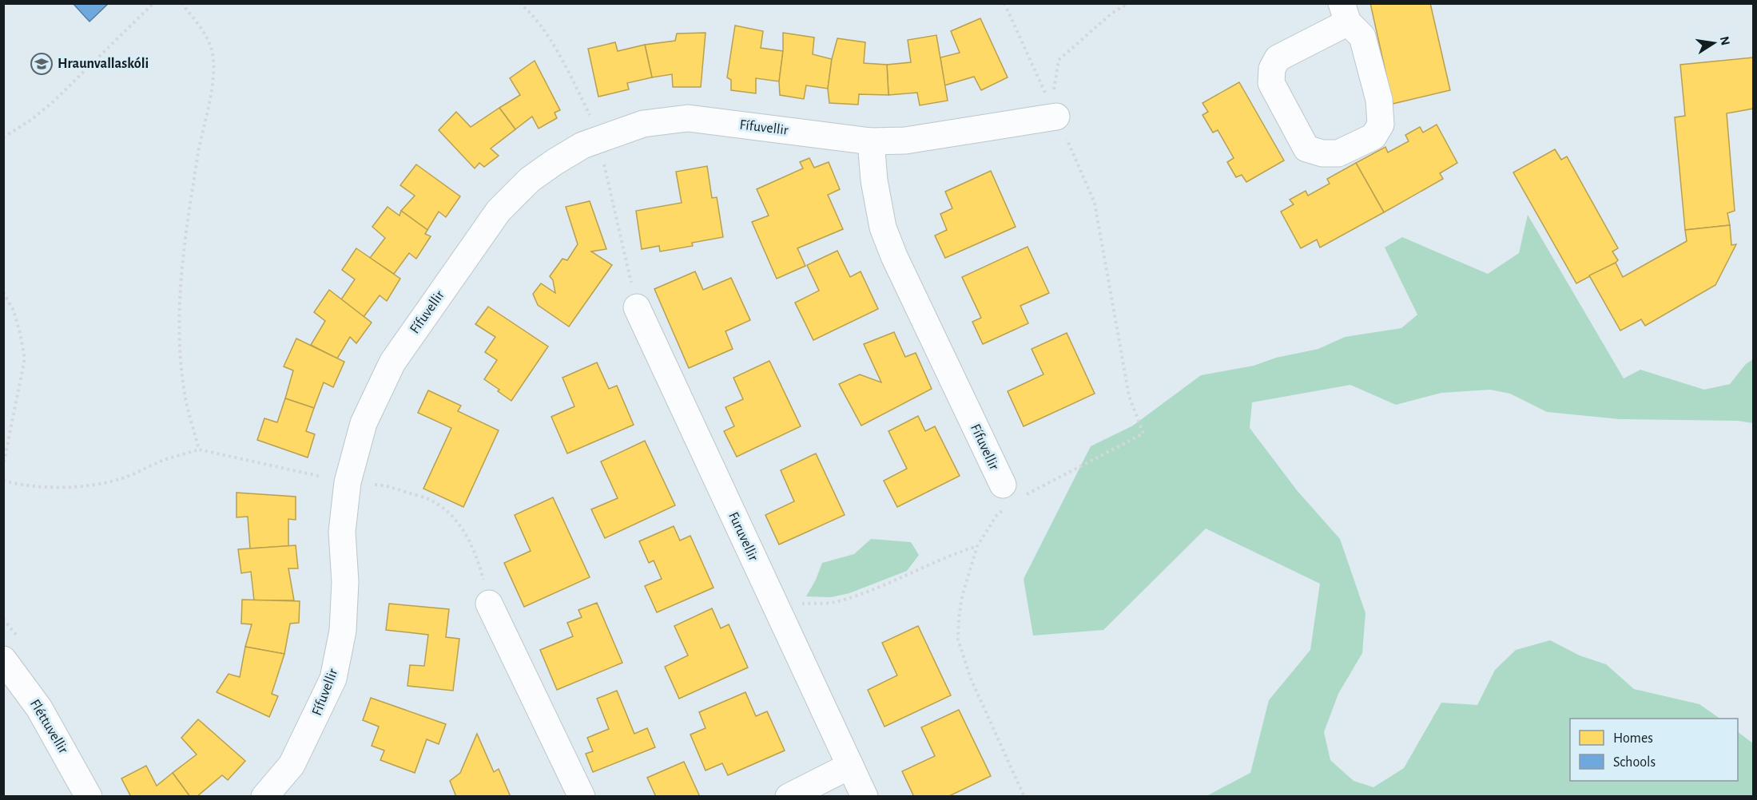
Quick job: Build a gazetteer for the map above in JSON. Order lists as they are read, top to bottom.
{
  "streets": {
    "street": ["Fífuvellir", "Furuvellir", "Fléttuvellir"]
  },
  "places": {
    "school or university": ["Hraunvallaskóli"]
  },
  "legend": ["Homes", "Schools"],
  "north": "right"
}
